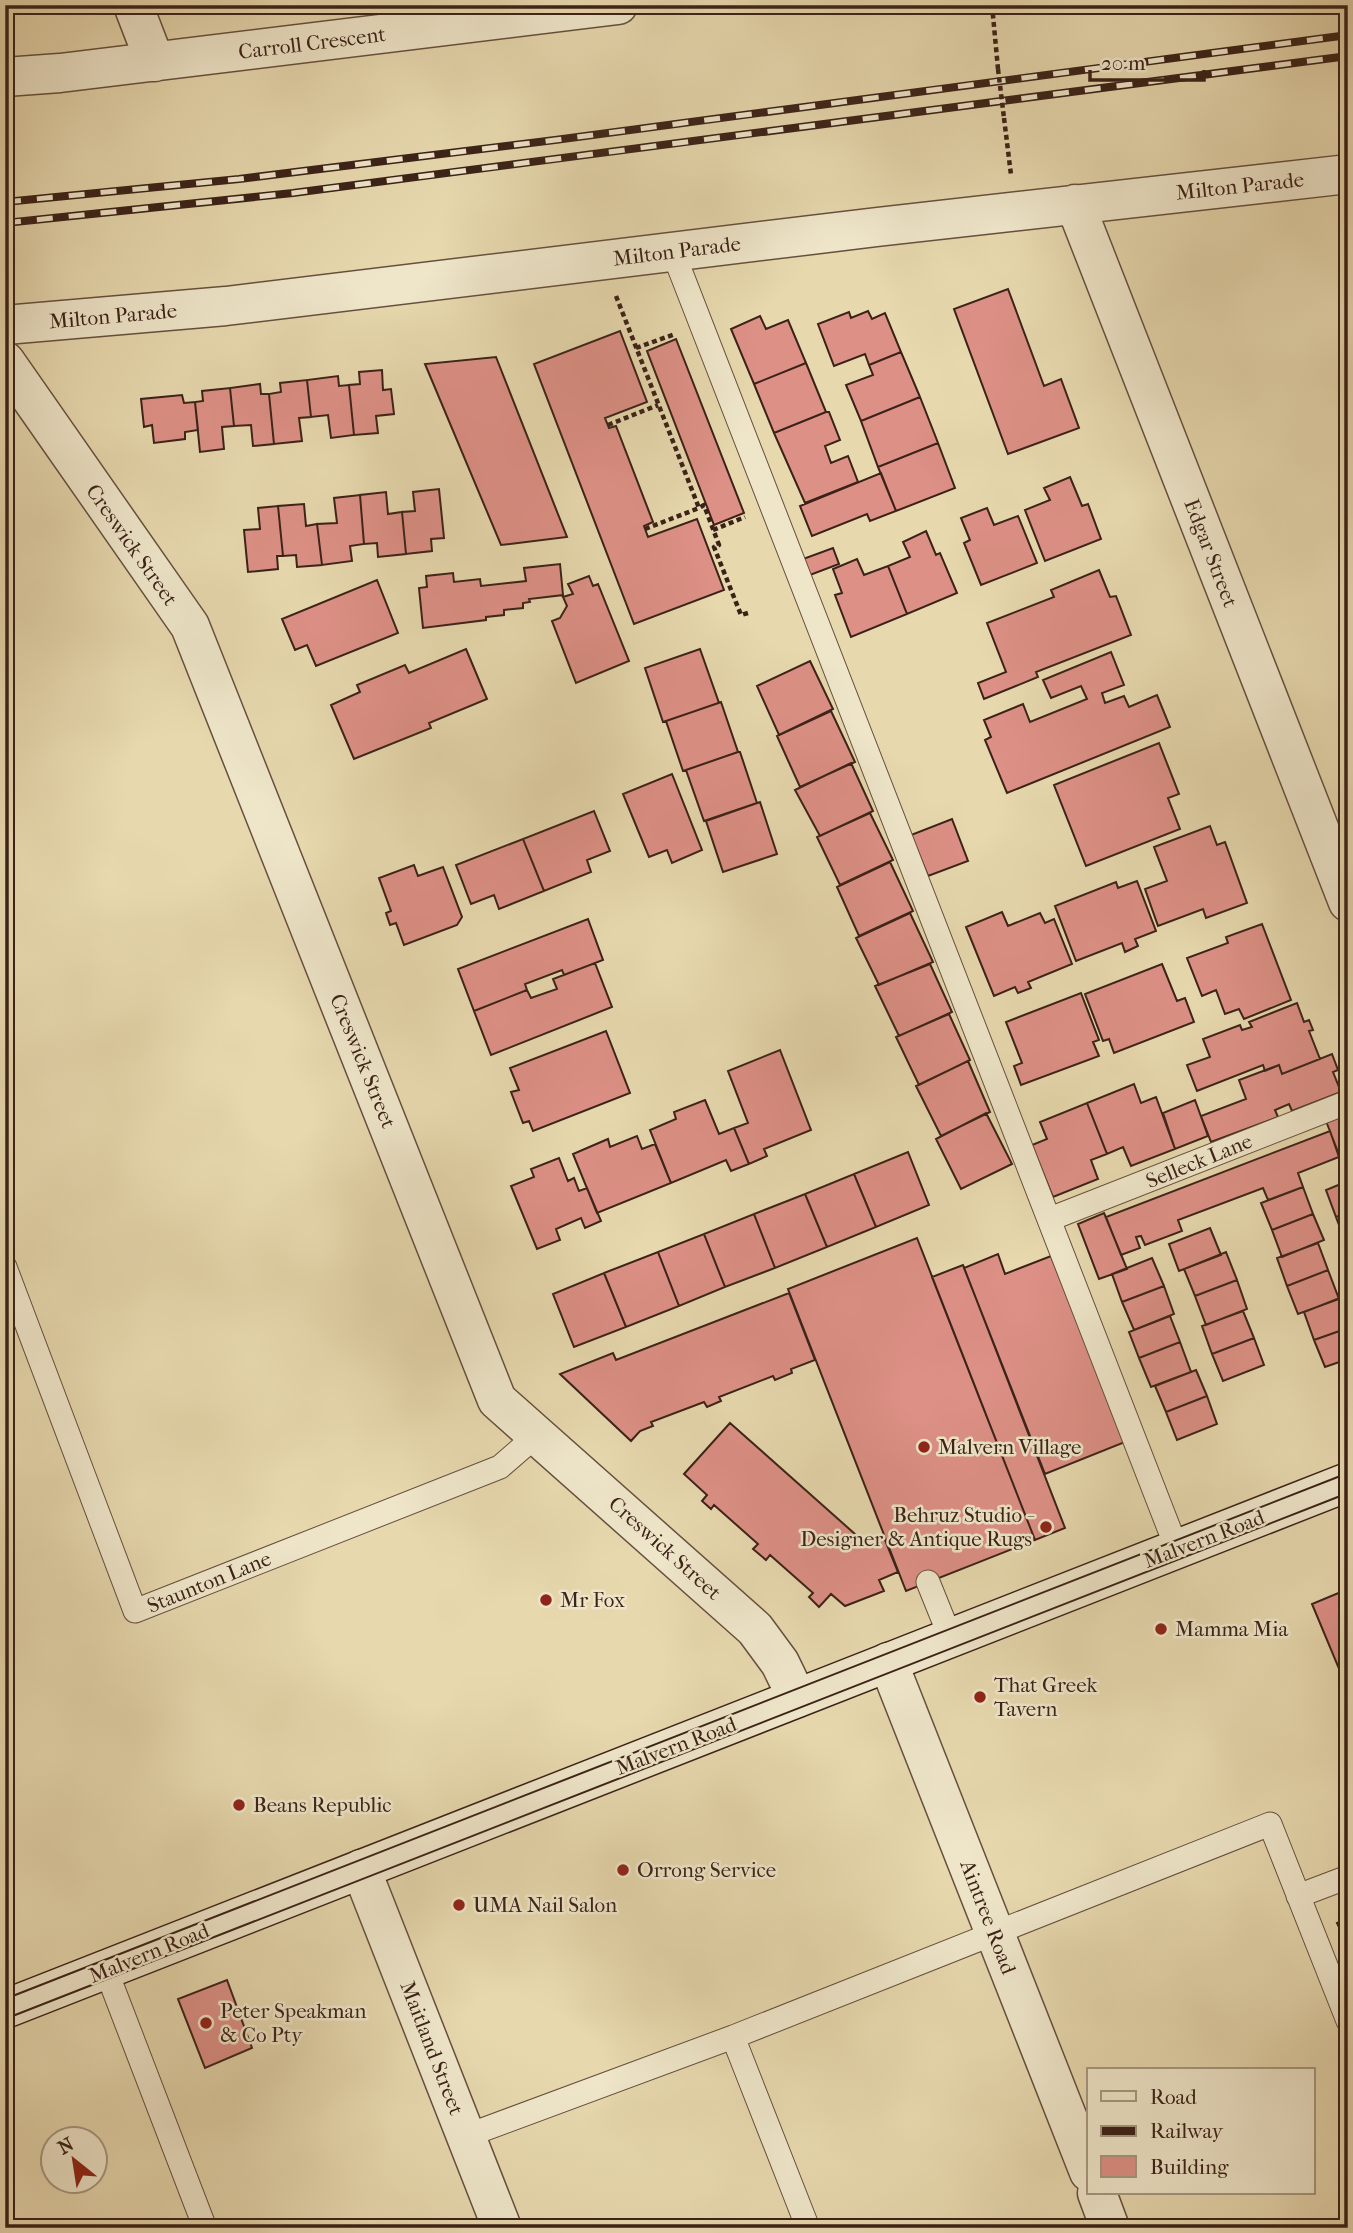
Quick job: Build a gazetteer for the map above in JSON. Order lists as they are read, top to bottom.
{
  "streets": {
    "street": [
      "Carroll Crescent",
      "Milton Parade",
      "Creswick Street",
      "Edgar Street",
      "Malvern Road",
      "Aintree Road",
      "Maitland Street"
    ],
    "lane": ["Selleck Lane", "Staunton Lane"]
  },
  "crossings": [
    ["Milton Parade", "Edgar Street"],
    ["Creswick Street", "Malvern Road"],
    ["Creswick Street", "Staunton Lane"],
    ["Malvern Road", "Aintree Road"],
    ["Malvern Road", "Maitland Street"]
  ],
  "places": [
    "Malvern Village",
    "Behruz Studio - Designer & Antique Rugs",
    "Mr Fox",
    "Mamma Mia",
    "That Greek Tavern",
    "Beans Republic",
    "Orrong Service",
    "UMA Nail Salon",
    "Peter Speakman & Co Pty"
  ],
  "legend": ["Road", "Railway", "Building"],
  "scale_bar": "20 m",
  "north": "top left"
}
